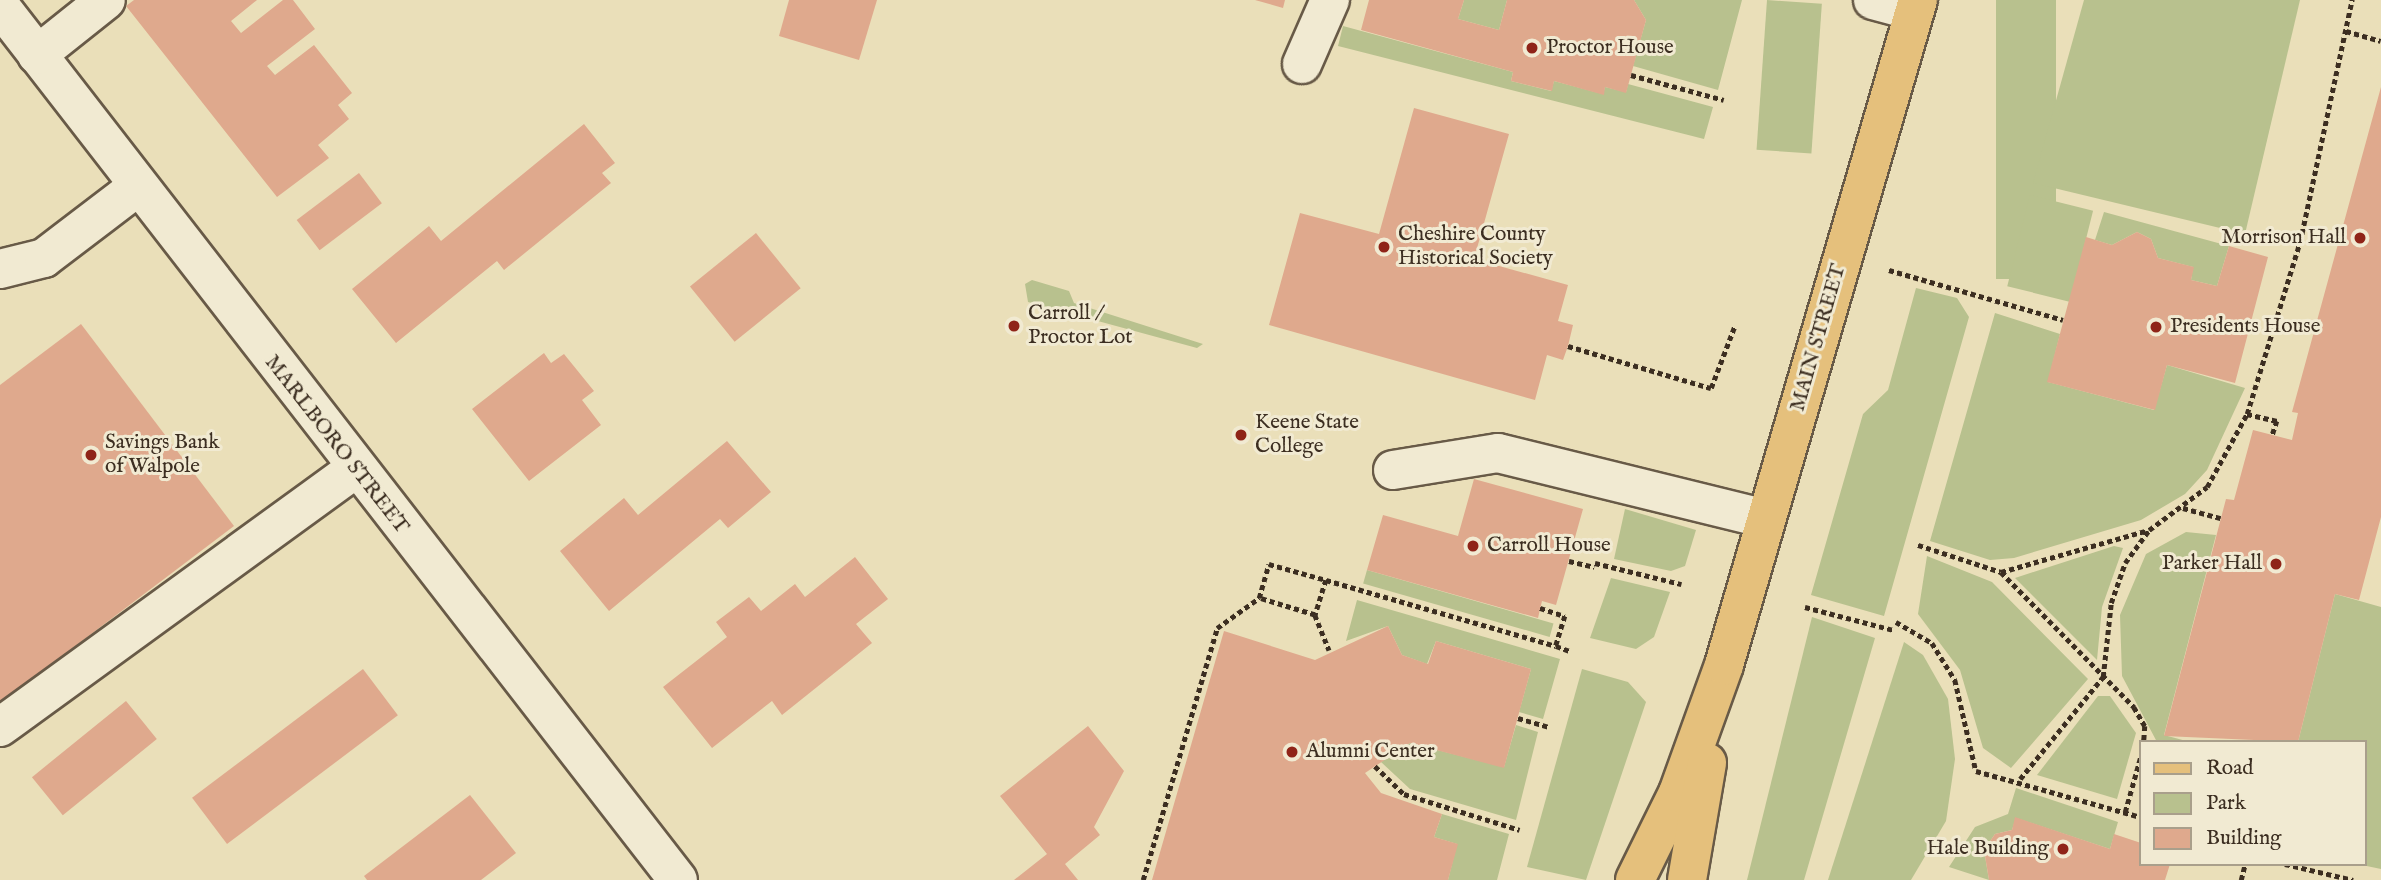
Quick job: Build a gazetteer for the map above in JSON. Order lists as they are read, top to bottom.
{
  "streets": {
    "main road": ["MAIN STREET"],
    "street": ["MARLBORO STREET"]
  },
  "places": [
    "Proctor House",
    "Morrison Hall",
    "Cheshire County Historical Society",
    "Carroll / Proctor Lot",
    "Presidents House",
    "Keene State College",
    "Savings Bank of Walpole",
    "Carroll House",
    "Parker Hall",
    "Alumni Center",
    "Hale Building"
  ],
  "legend": ["Road", "Park", "Building"]
}
